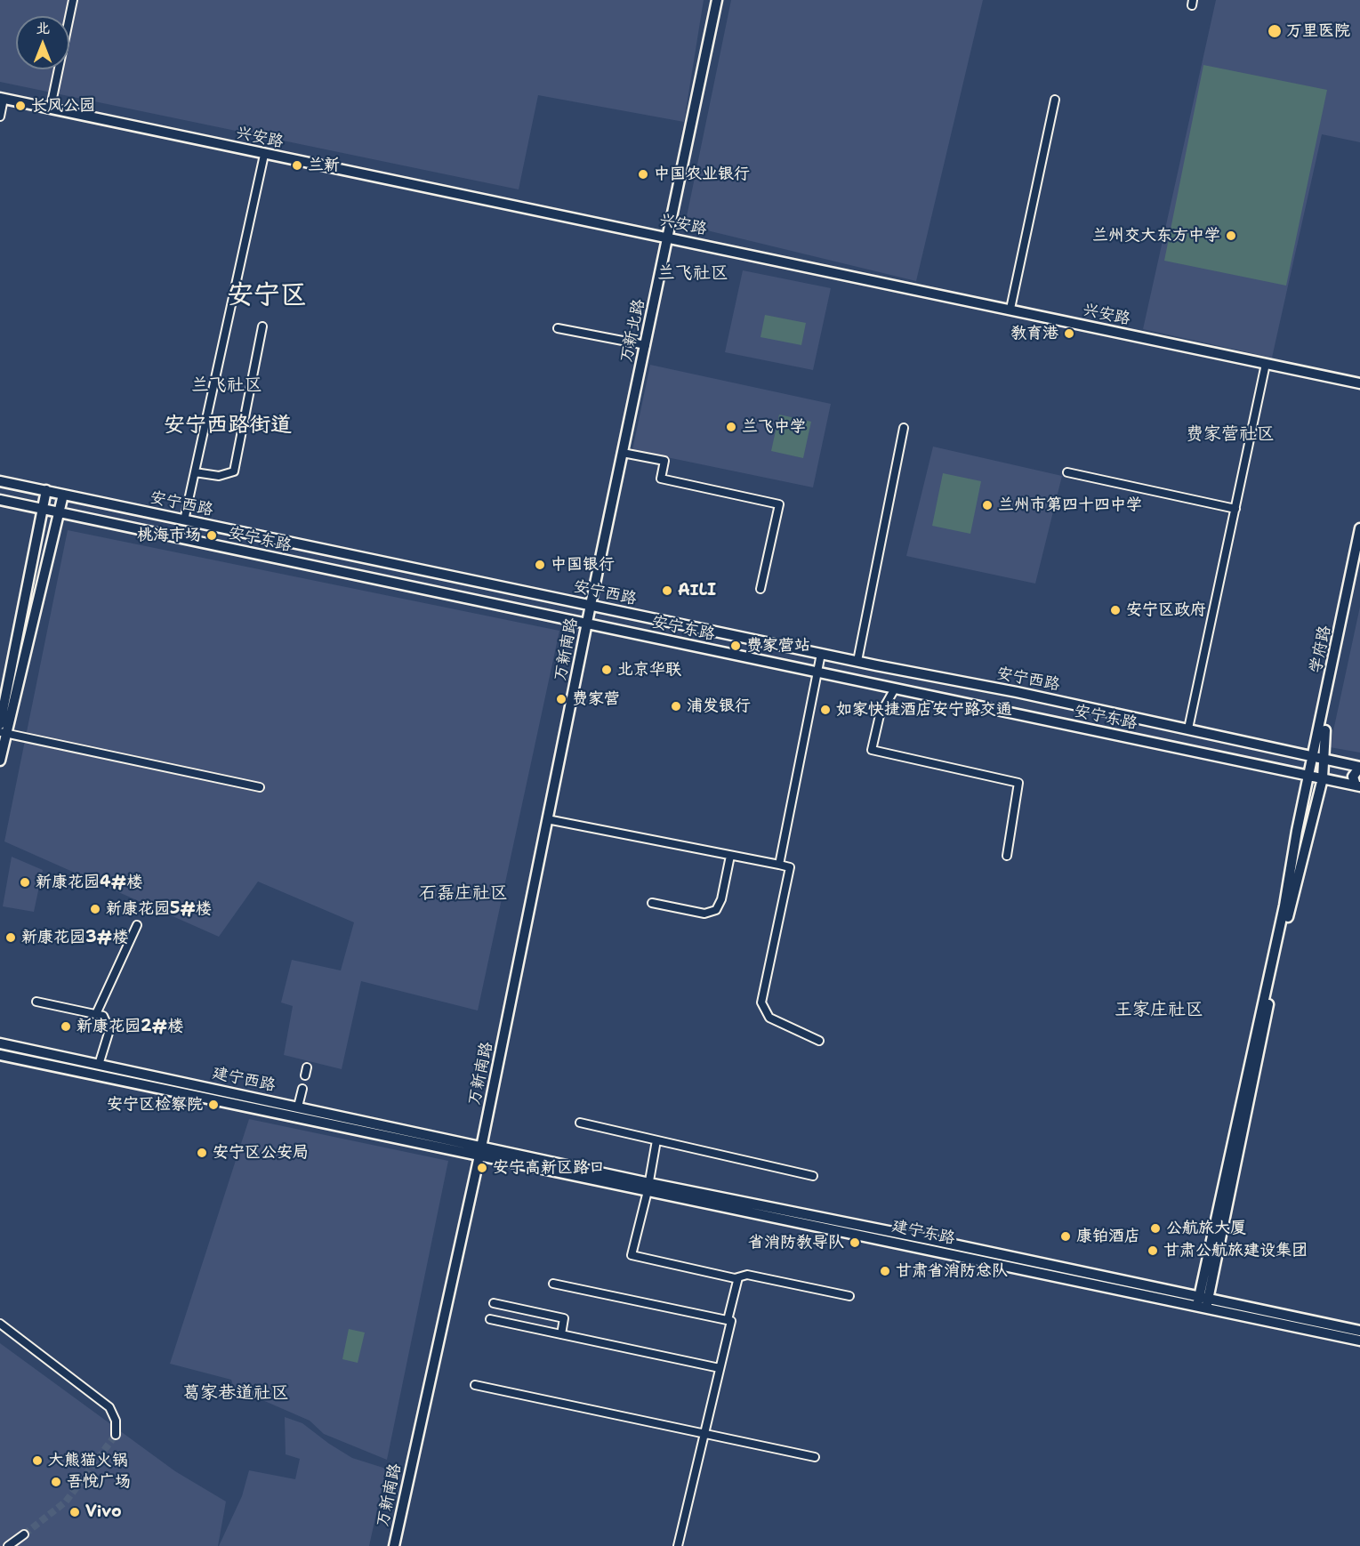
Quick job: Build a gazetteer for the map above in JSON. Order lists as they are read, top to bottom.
{
  "streets": {
    "main road": [
      "兴安路",
      "万新北路",
      "安宁西路",
      "安宁东路",
      "万新南路",
      "学府路",
      "建宁西路",
      "建宁东路"
    ]
  },
  "crossings": [
    ["兴安路", "万新北路"],
    ["万新北路", "安宁西路"],
    ["万新北路", "万新南路"],
    ["安宁西路", "万新南路"],
    ["安宁西路", "学府路"],
    ["安宁东路", "万新南路"],
    ["安宁东路", "学府路"],
    ["万新南路", "建宁西路"],
    ["万新南路", "建宁东路"],
    ["学府路", "建宁东路"],
    ["建宁西路", "建宁东路"]
  ],
  "districts": [
    "兰飞社区",
    "安宁区",
    "兰飞社区",
    "安宁西路街道",
    "费家营社区",
    "石磊庄社区",
    "王家庄社区",
    "葛家巷道社区"
  ],
  "places": [
    "万里医院",
    "长风公园",
    "兰新",
    "中国农业银行",
    "兰州交大东方中学",
    "教育港",
    "兰飞中学",
    "兰州市第四十四中学",
    "桃海市场",
    "中国银行",
    "AILI",
    "安宁区政府",
    "费家营站",
    "北京华联",
    "费家营",
    "浦发银行",
    "如家快捷酒店安宁路交通",
    "新康花园4#楼",
    "新康花园5#楼",
    "新康花园3#楼",
    "新康花园2#楼",
    "安宁区检察院",
    "安宁区公安局",
    "安宁高新区路口",
    "公航旅大厦",
    "康铂酒店",
    "省消防教导队",
    "甘肃公航旅建设集团",
    "甘肃省消防总队",
    "大熊猫火锅",
    "吾悦广场",
    "Vivo"
  ],
  "north": "top"
}
